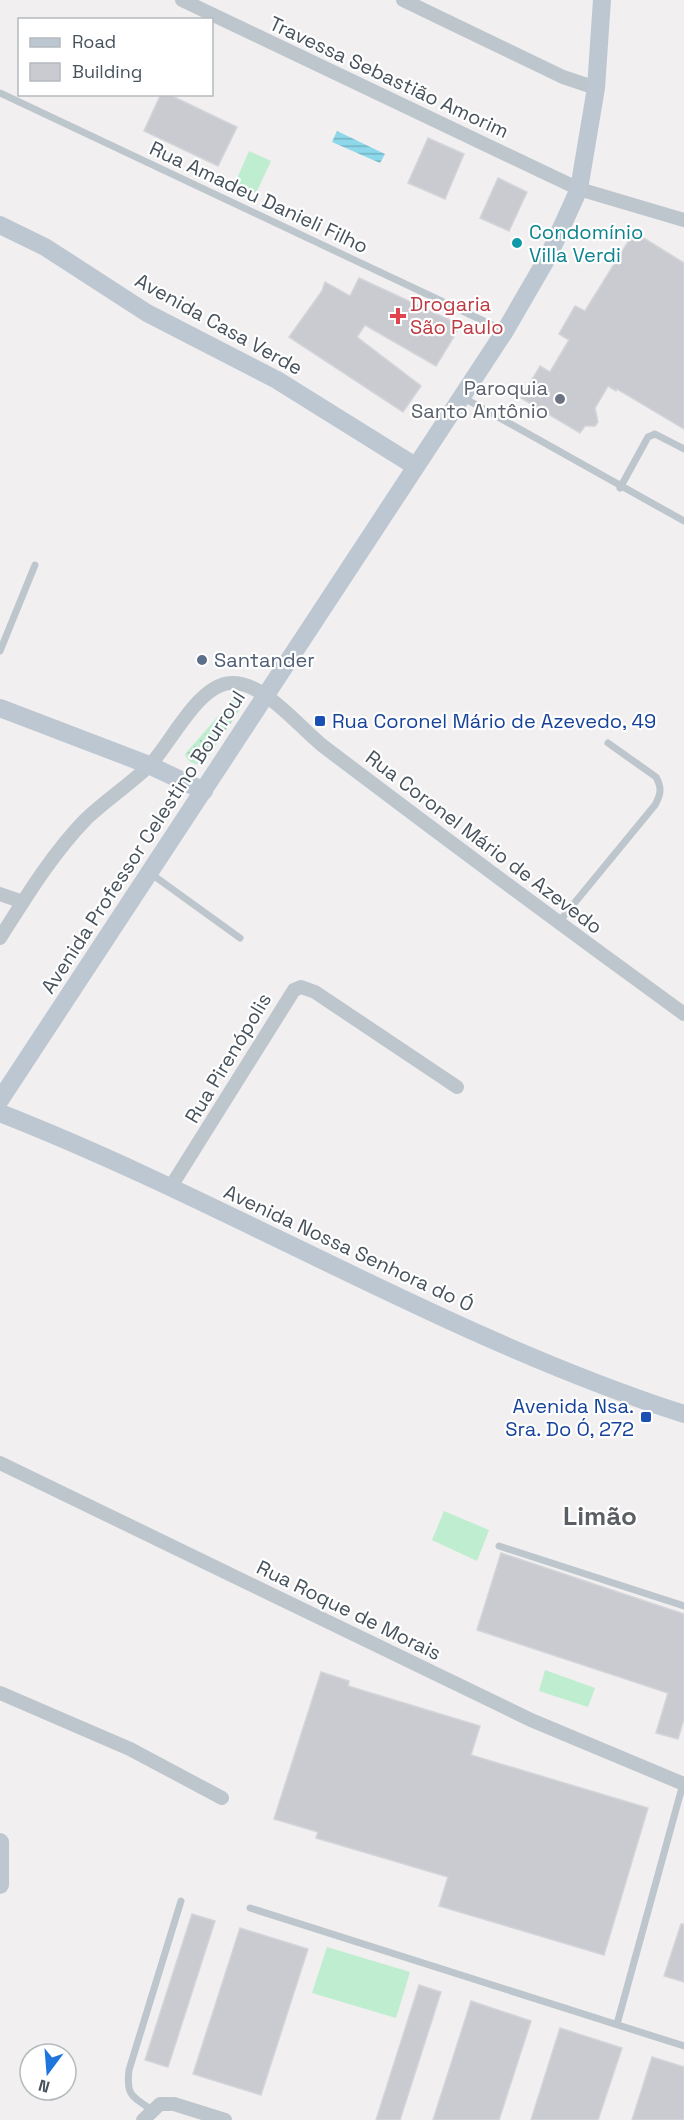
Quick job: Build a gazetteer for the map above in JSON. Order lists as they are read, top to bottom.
{
  "streets": {
    "main road": ["Avenida Casa Verde", "Avenida Professor Celestino Bourroul", "Avenida Nossa Senhora do Ó"],
    "street": [
      "Travessa Sebastião Amorim",
      "Rua Coronel Mário de Azevedo",
      "Rua Pirenópolis",
      "Rua Roque de Morais"
    ],
    "lane": ["Rua Amadeu Danieli Filho"]
  },
  "crossings": [
    ["Travessa Sebastião Amorim", "Avenida Professor Celestino Bourroul"],
    ["Rua Amadeu Danieli Filho", "Avenida Professor Celestino Bourroul"],
    ["Avenida Casa Verde", "Avenida Professor Celestino Bourroul"],
    ["Avenida Professor Celestino Bourroul", "Rua Coronel Mário de Azevedo"],
    ["Rua Pirenópolis", "Avenida Nossa Senhora do Ó"]
  ],
  "districts": ["Limão"],
  "places": {
    "other": ["Condomínio Villa Verdi", "Paroquia Santo Antônio", "Santander"],
    "health": ["Drogaria São Paulo"],
    "transit": ["Rua Coronel Mário de Azevedo, 49", "Avenida Nsa. Sra. Do Ó, 272"]
  },
  "legend": ["Road", "Building"],
  "north": "bottom"
}
